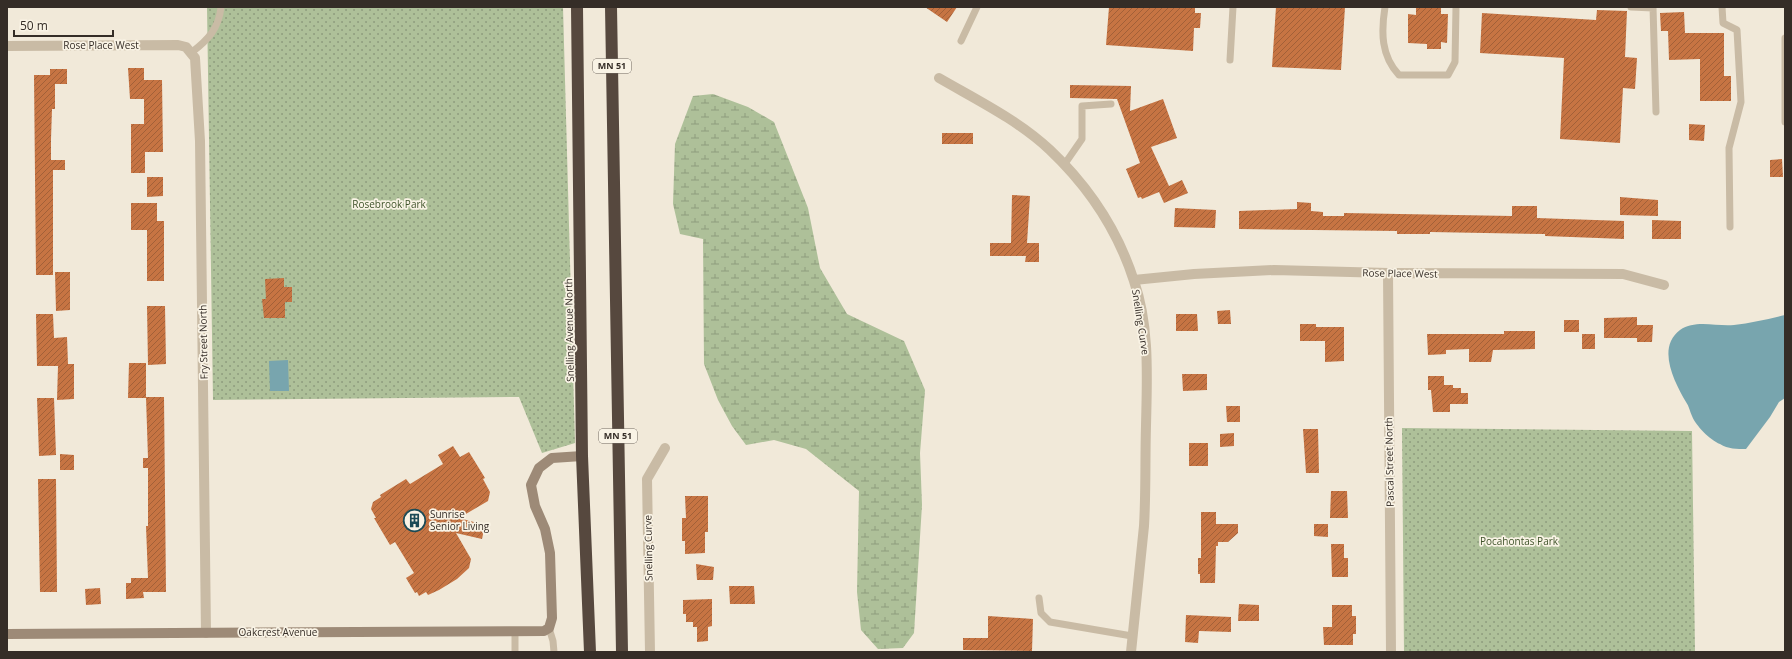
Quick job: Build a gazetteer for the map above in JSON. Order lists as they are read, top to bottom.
{
  "streets": {
    "highway": ["MN 51", "Snelling Avenue North"],
    "street": [
      "Rose Place West",
      "Snelling Curve",
      "Fry Street North",
      "Pascal Street North",
      "Oakcrest Avenue"
    ]
  },
  "crossings": [
    ["Rose Place West", "Snelling Curve"],
    ["Rose Place West", "Fry Street North"],
    ["Rose Place West", "Pascal Street North"],
    ["Fry Street North", "Oakcrest Avenue"]
  ],
  "parks": ["Rosebrook Park", "Pocahontas Park"],
  "places": {
    "building": ["Sunrise Senior Living"]
  },
  "scale_bar": "50 m"
}
